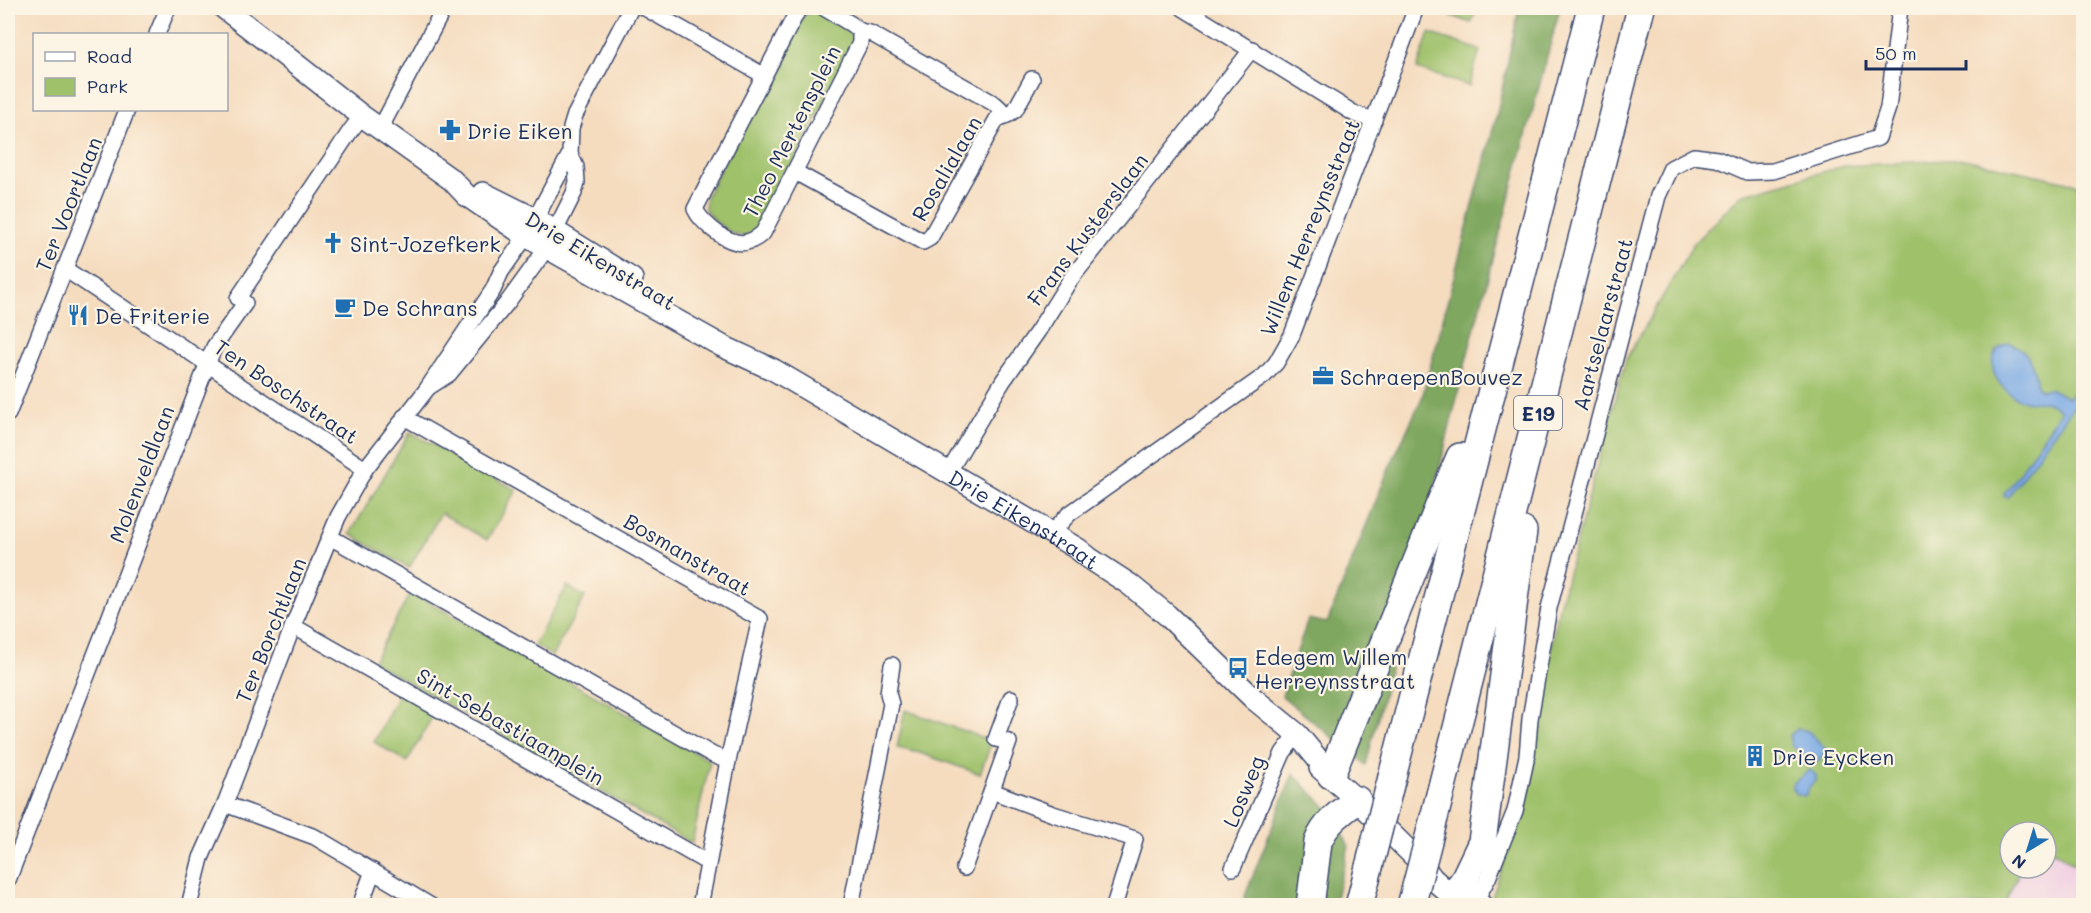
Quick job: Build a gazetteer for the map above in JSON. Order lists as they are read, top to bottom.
{
  "streets": {
    "highway": ["E19"],
    "street": [
      "Theo Mertensplein",
      "Rosalialaan",
      "Ter Voortlaan",
      "Willem Herreynsstraat",
      "Frans Kusterslaan",
      "Drie Eikenstraat",
      "Aartselaarstraat",
      "Ten Boschstraat",
      "Molenveldlaan",
      "Bosmanstraat",
      "Ter Borchtlaan",
      "Sint-Sebastiaanplein",
      "Losweg"
    ]
  },
  "crossings": [
    ["Theo Mertensplein", "Rosalialaan"],
    ["Ter Voortlaan", "Ten Boschstraat"],
    ["Willem Herreynsstraat", "Drie Eikenstraat"],
    ["Frans Kusterslaan", "Drie Eikenstraat"],
    ["Drie Eikenstraat", "Aartselaarstraat"],
    ["Drie Eikenstraat", "Molenveldlaan"],
    ["Drie Eikenstraat", "Ter Borchtlaan"],
    ["Drie Eikenstraat", "Losweg"],
    ["Ten Boschstraat", "Molenveldlaan"],
    ["Ten Boschstraat", "Ter Borchtlaan"],
    ["Bosmanstraat", "Ter Borchtlaan"],
    ["Bosmanstraat", "Sint-Sebastiaanplein"],
    ["Ter Borchtlaan", "Sint-Sebastiaanplein"]
  ],
  "places": {
    "pharmacy": ["Drie Eiken"],
    "church": ["Sint-Jozefkerk"],
    "cafe": ["De Schrans"],
    "restaurant": ["De Friterie"],
    "office": ["SchraepenBouvez"],
    "bus stop": ["Edegem Willem Herreynsstraat"],
    "building": ["Drie Eycken"]
  },
  "legend": ["Road", "Park"],
  "scale_bar": "50 m",
  "north": "bottom left"
}
